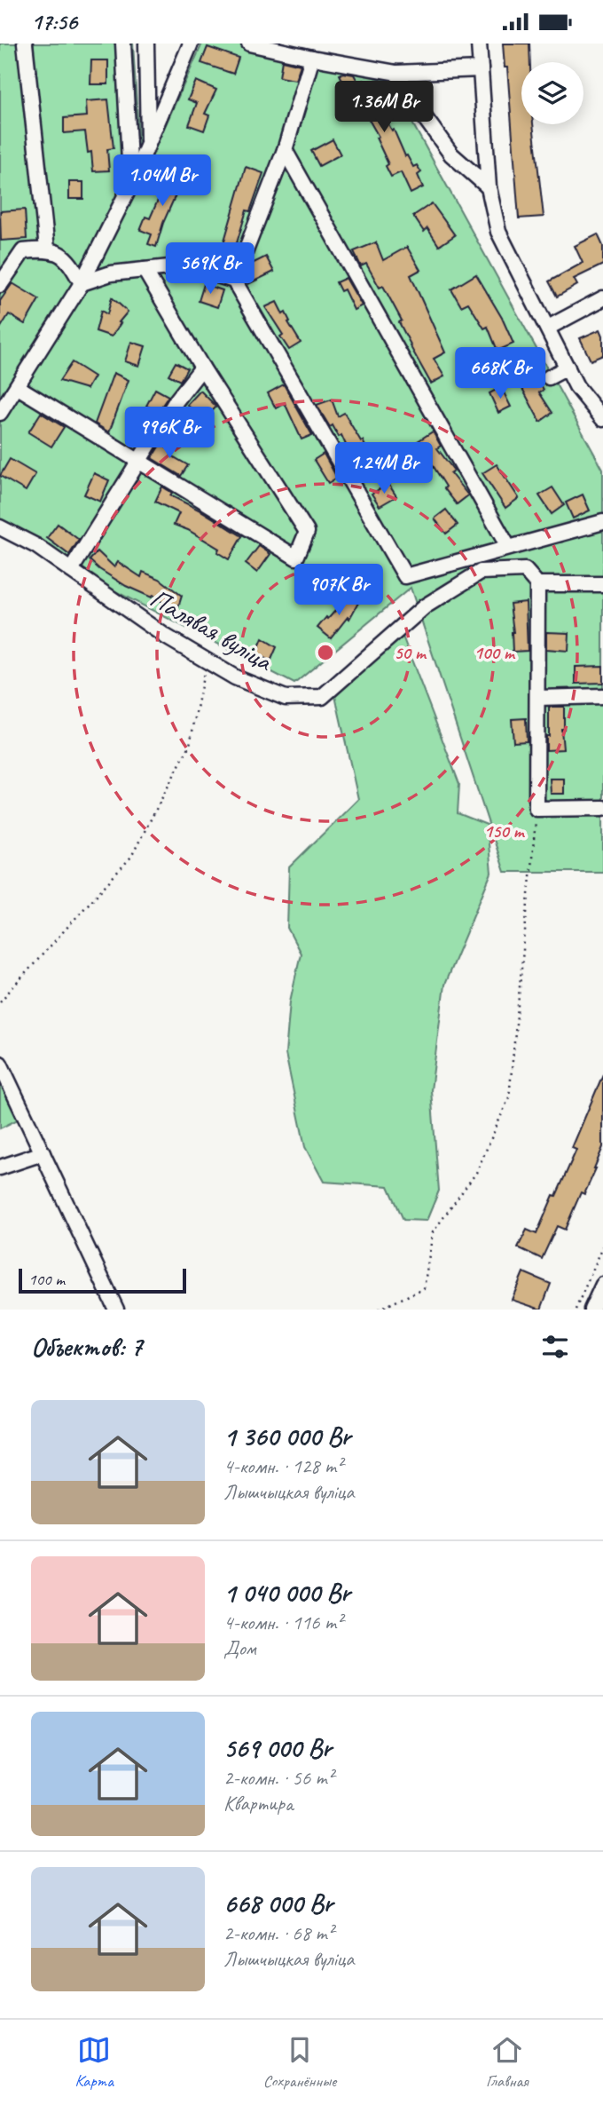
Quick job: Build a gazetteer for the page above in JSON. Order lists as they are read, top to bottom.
{
  "streets": {
    "street": ["Палявая вуліца"]
  },
  "scale_bar": "100 m",
  "page": {
    "status": "17:56",
    "price": [
      "1.36M Br",
      "1.04M Br",
      "569K Br",
      "668K Br",
      "996K Br",
      "1.24M Br",
      "907K Br"
    ],
    "scale": "100 m",
    "heading": "Объектов: 7",
    "list": [
      {
        "name": "1 360 000 Br",
        "note": "4-комн. · 128 m² · Лышчыцкая вуліца"
      },
      {
        "name": "1 040 000 Br",
        "note": "4-комн. · 116 m² · Дом"
      },
      {
        "name": "569 000 Br",
        "note": "2-комн. · 56 m² · Квартира"
      },
      {
        "name": "668 000 Br",
        "note": "2-комн. · 68 m² · Лышчыцкая вуліца"
      }
    ],
    "tabs": ["Карта", "Сохранённые", "Главная"]
  },
  "rings": ["50 m", "100 m", "150 m"]
}
